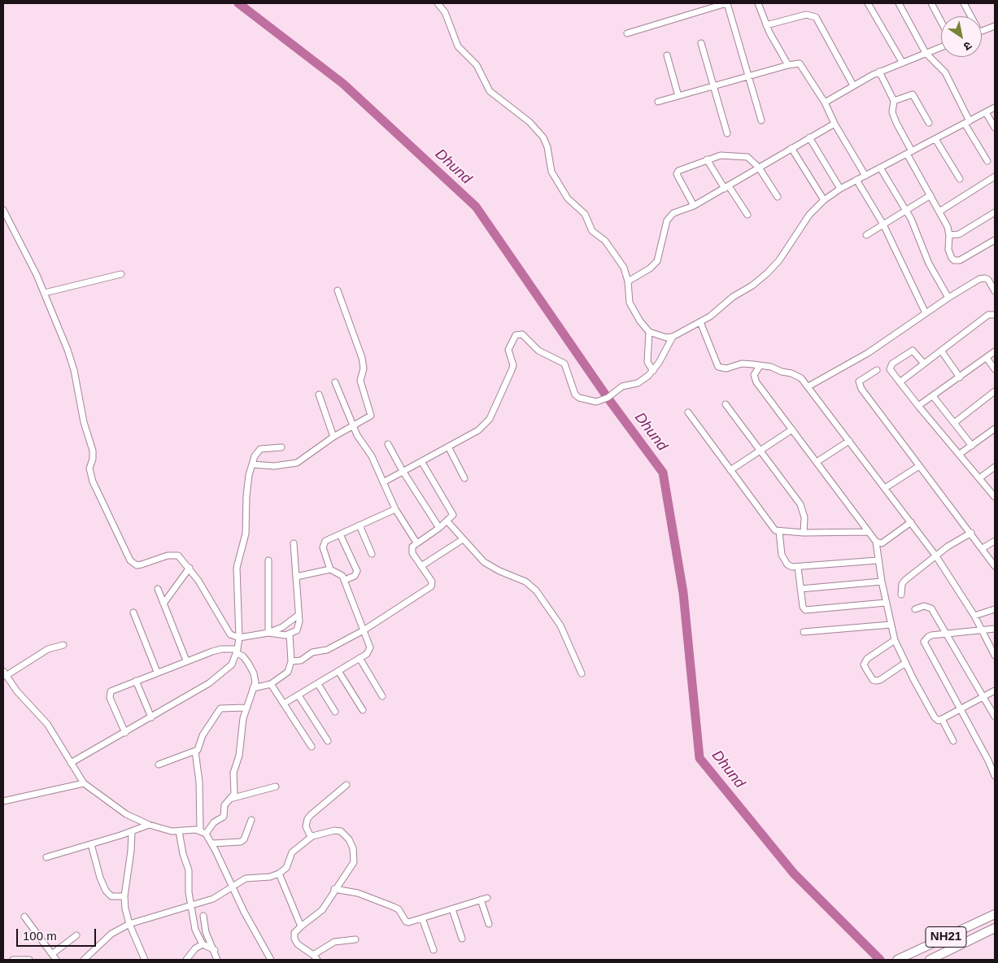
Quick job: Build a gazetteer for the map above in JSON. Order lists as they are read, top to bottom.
{
  "streets": {
    "highway": ["NH21"]
  },
  "water": ["Dhund"],
  "scale_bar": "100 m",
  "north": "bottom right"
}
